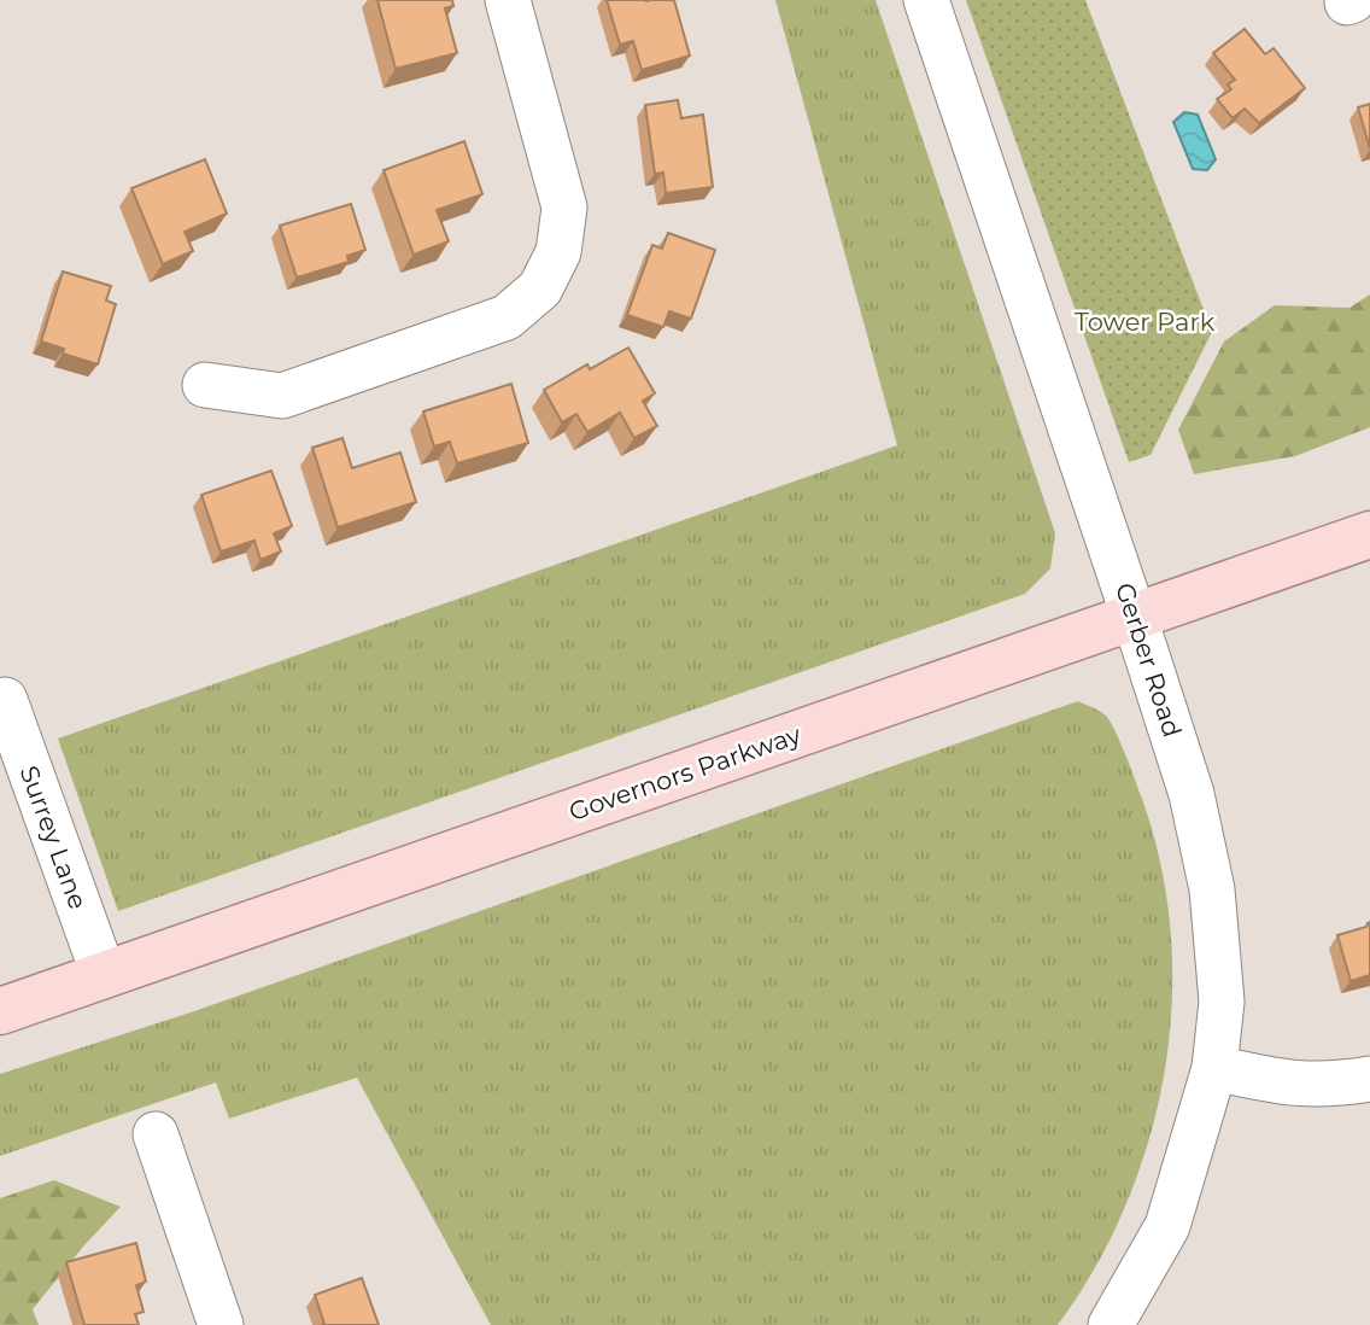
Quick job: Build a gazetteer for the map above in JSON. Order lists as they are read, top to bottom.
{
  "streets": {
    "main road": ["Governors Parkway"],
    "street": ["Gerber Road", "Surrey Lane"]
  },
  "crossings": [
    ["Gerber Road", "Governors Parkway"],
    ["Governors Parkway", "Surrey Lane"]
  ],
  "parks": ["Tower Park"]
}
